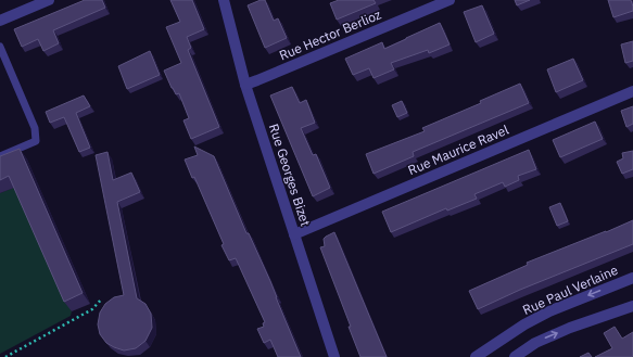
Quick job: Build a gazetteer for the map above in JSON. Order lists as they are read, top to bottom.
{
  "streets": {
    "street": [
      "Rue Hector Berlioz",
      "Rue Maurice Ravel",
      "Rue Georges Bizet",
      "Rue Paul Verlaine"
    ]
  },
  "crossings": [
    ["Rue Hector Berlioz", "Rue Georges Bizet"],
    ["Rue Maurice Ravel", "Rue Georges Bizet"]
  ]
}
